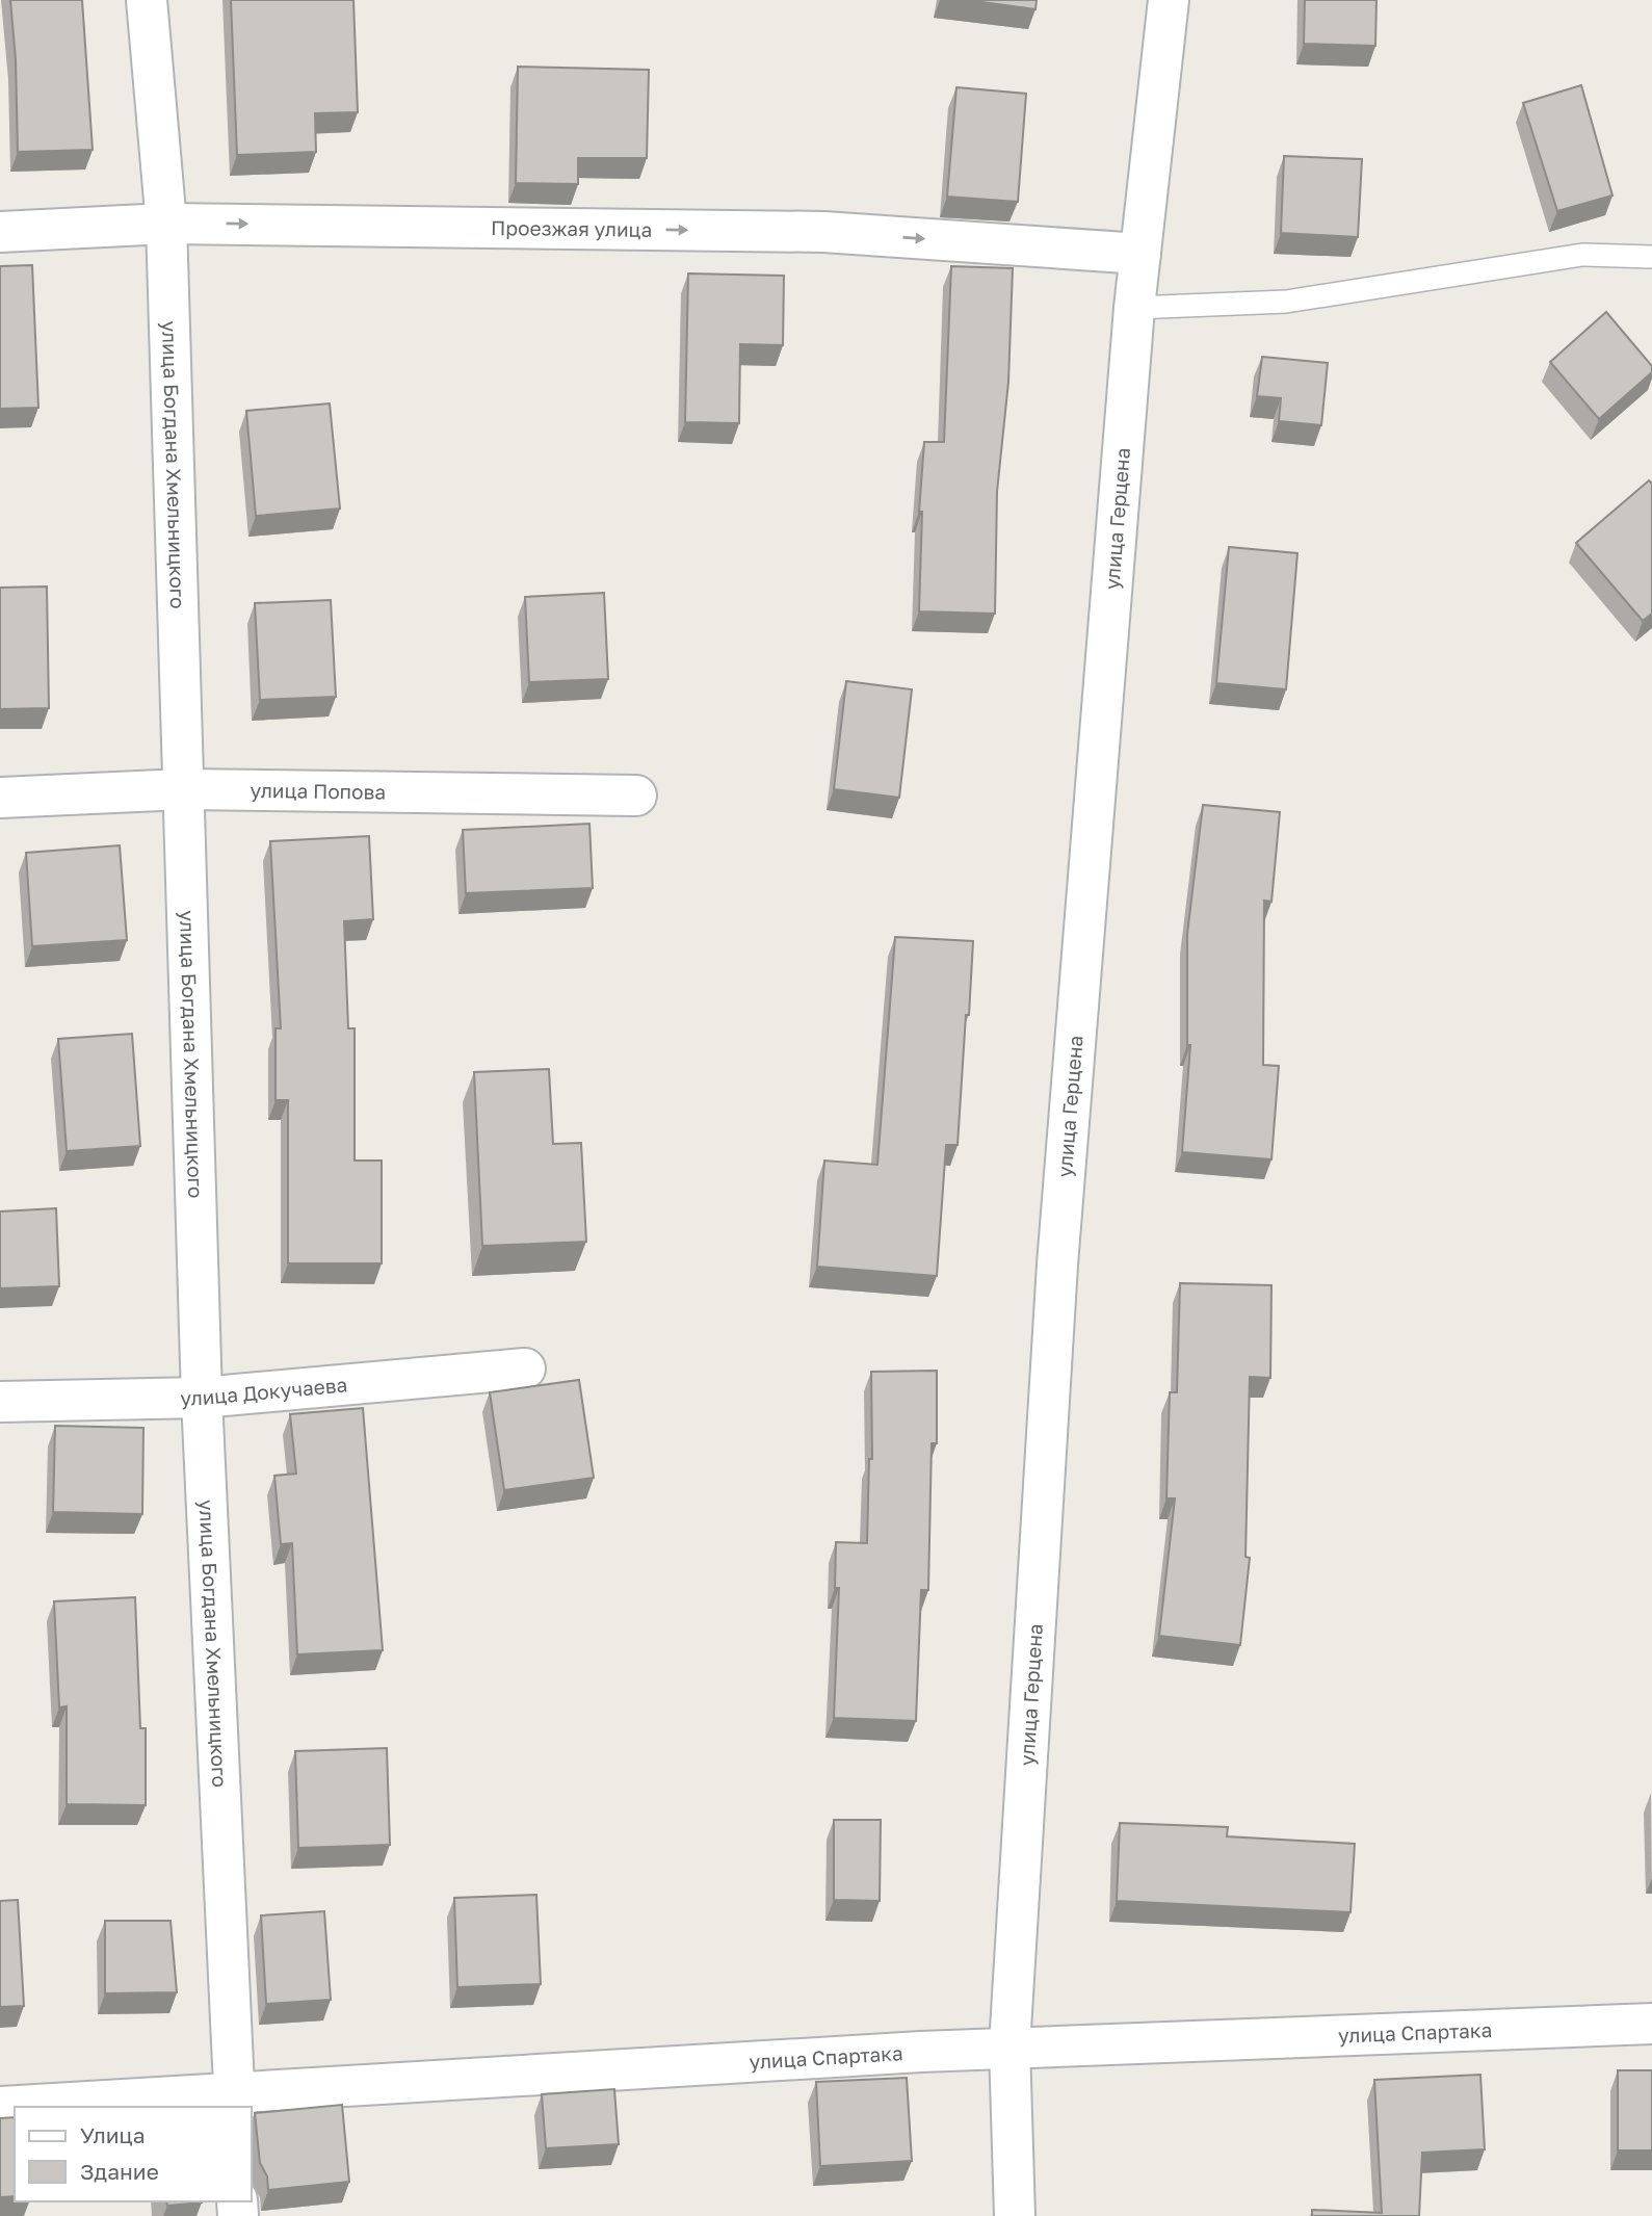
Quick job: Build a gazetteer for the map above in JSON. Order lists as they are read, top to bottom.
{
  "streets": {
    "street": [
      "Проезжая улица",
      "улица Богдана Хмельницкого",
      "улица Герцена",
      "улица Попова",
      "улица Докучаева",
      "улица Спартака"
    ]
  },
  "crossings": [
    ["Проезжая улица", "улица Богдана Хмельницкого"],
    ["Проезжая улица", "улица Герцена"],
    ["улица Богдана Хмельницкого", "улица Попова"],
    ["улица Богдана Хмельницкого", "улица Докучаева"],
    ["улица Богдана Хмельницкого", "улица Спартака"],
    ["улица Герцена", "улица Спартака"]
  ],
  "one_way": ["Проезжая улица"],
  "legend": ["Улица", "Здание"]
}
